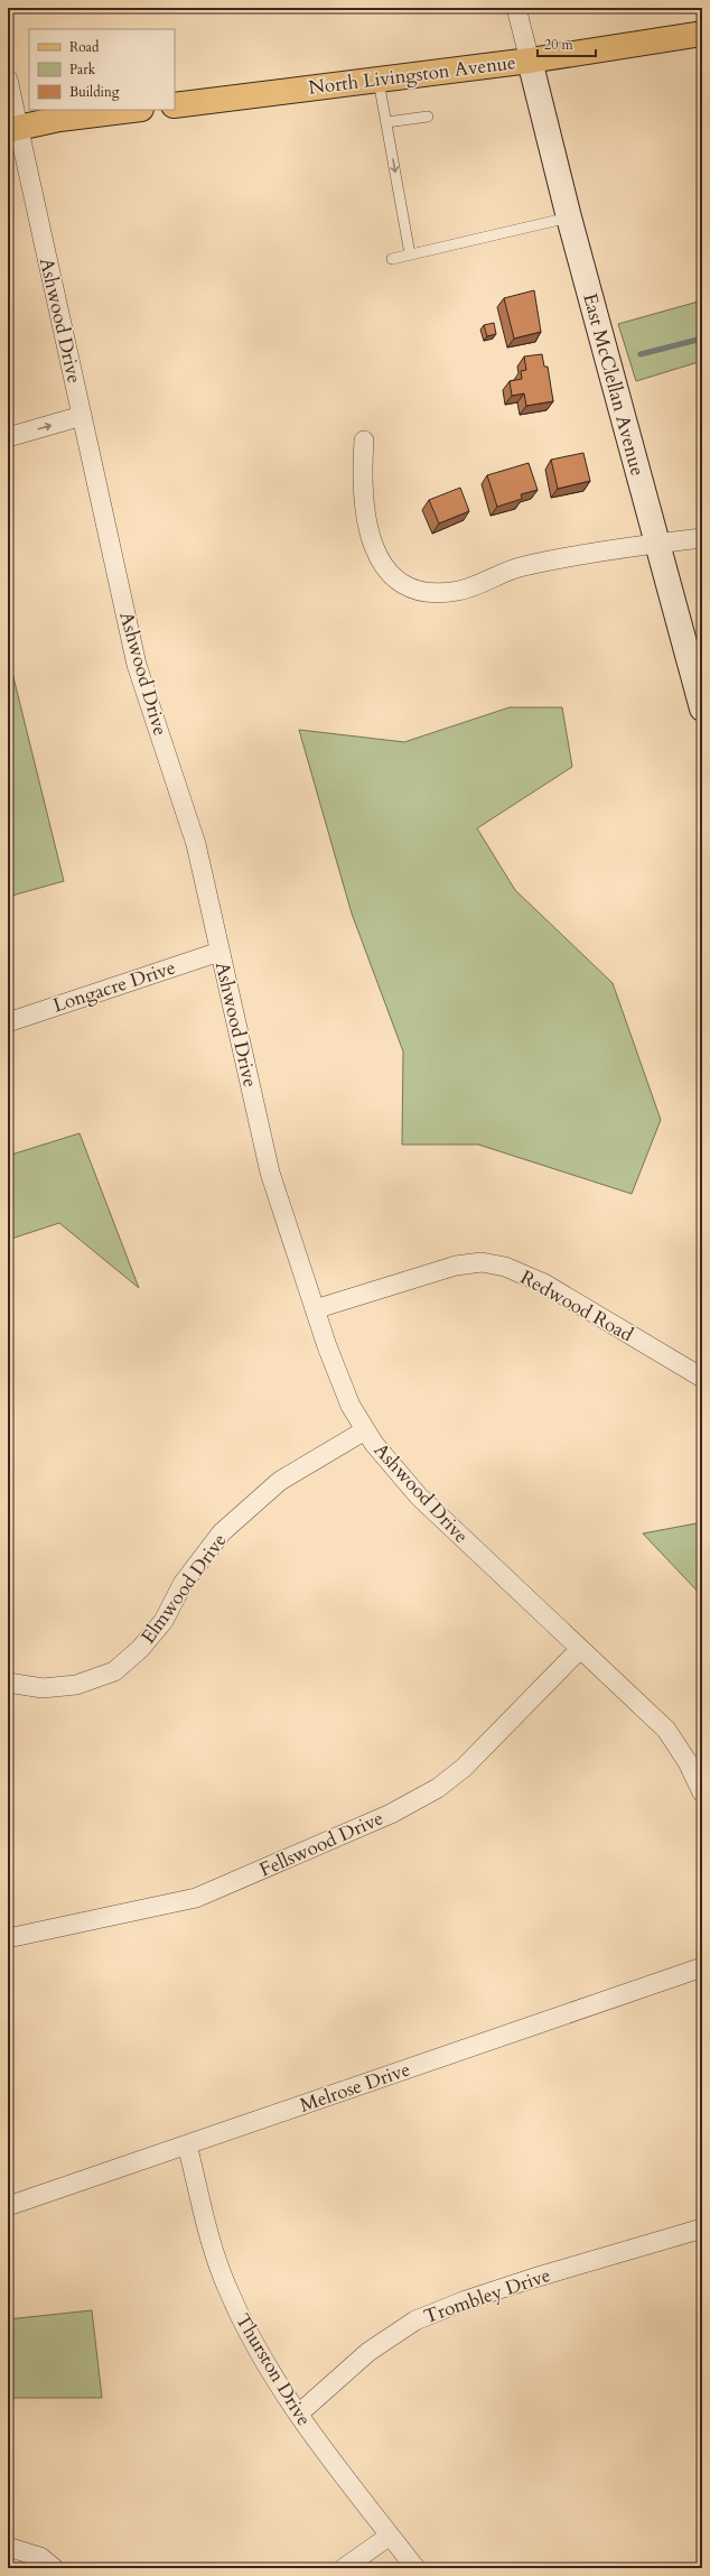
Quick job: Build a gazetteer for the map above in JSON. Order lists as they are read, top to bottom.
{
  "streets": {
    "main road": ["North Livingston Avenue"],
    "street": [
      "Ashwood Drive",
      "East McClellan Avenue",
      "Longacre Drive",
      "Redwood Road",
      "Elmwood Drive",
      "Fellswood Drive",
      "Melrose Drive",
      "Trombley Drive",
      "Thurston Drive"
    ]
  },
  "crossings": [
    ["North Livingston Avenue", "East McClellan Avenue"],
    ["Ashwood Drive", "Longacre Drive"],
    ["Ashwood Drive", "Redwood Road"],
    ["Ashwood Drive", "Elmwood Drive"],
    ["Ashwood Drive", "Fellswood Drive"],
    ["Melrose Drive", "Thurston Drive"],
    ["Trombley Drive", "Thurston Drive"]
  ],
  "legend": ["Road", "Park", "Building"],
  "scale_bar": "20 m"
}
